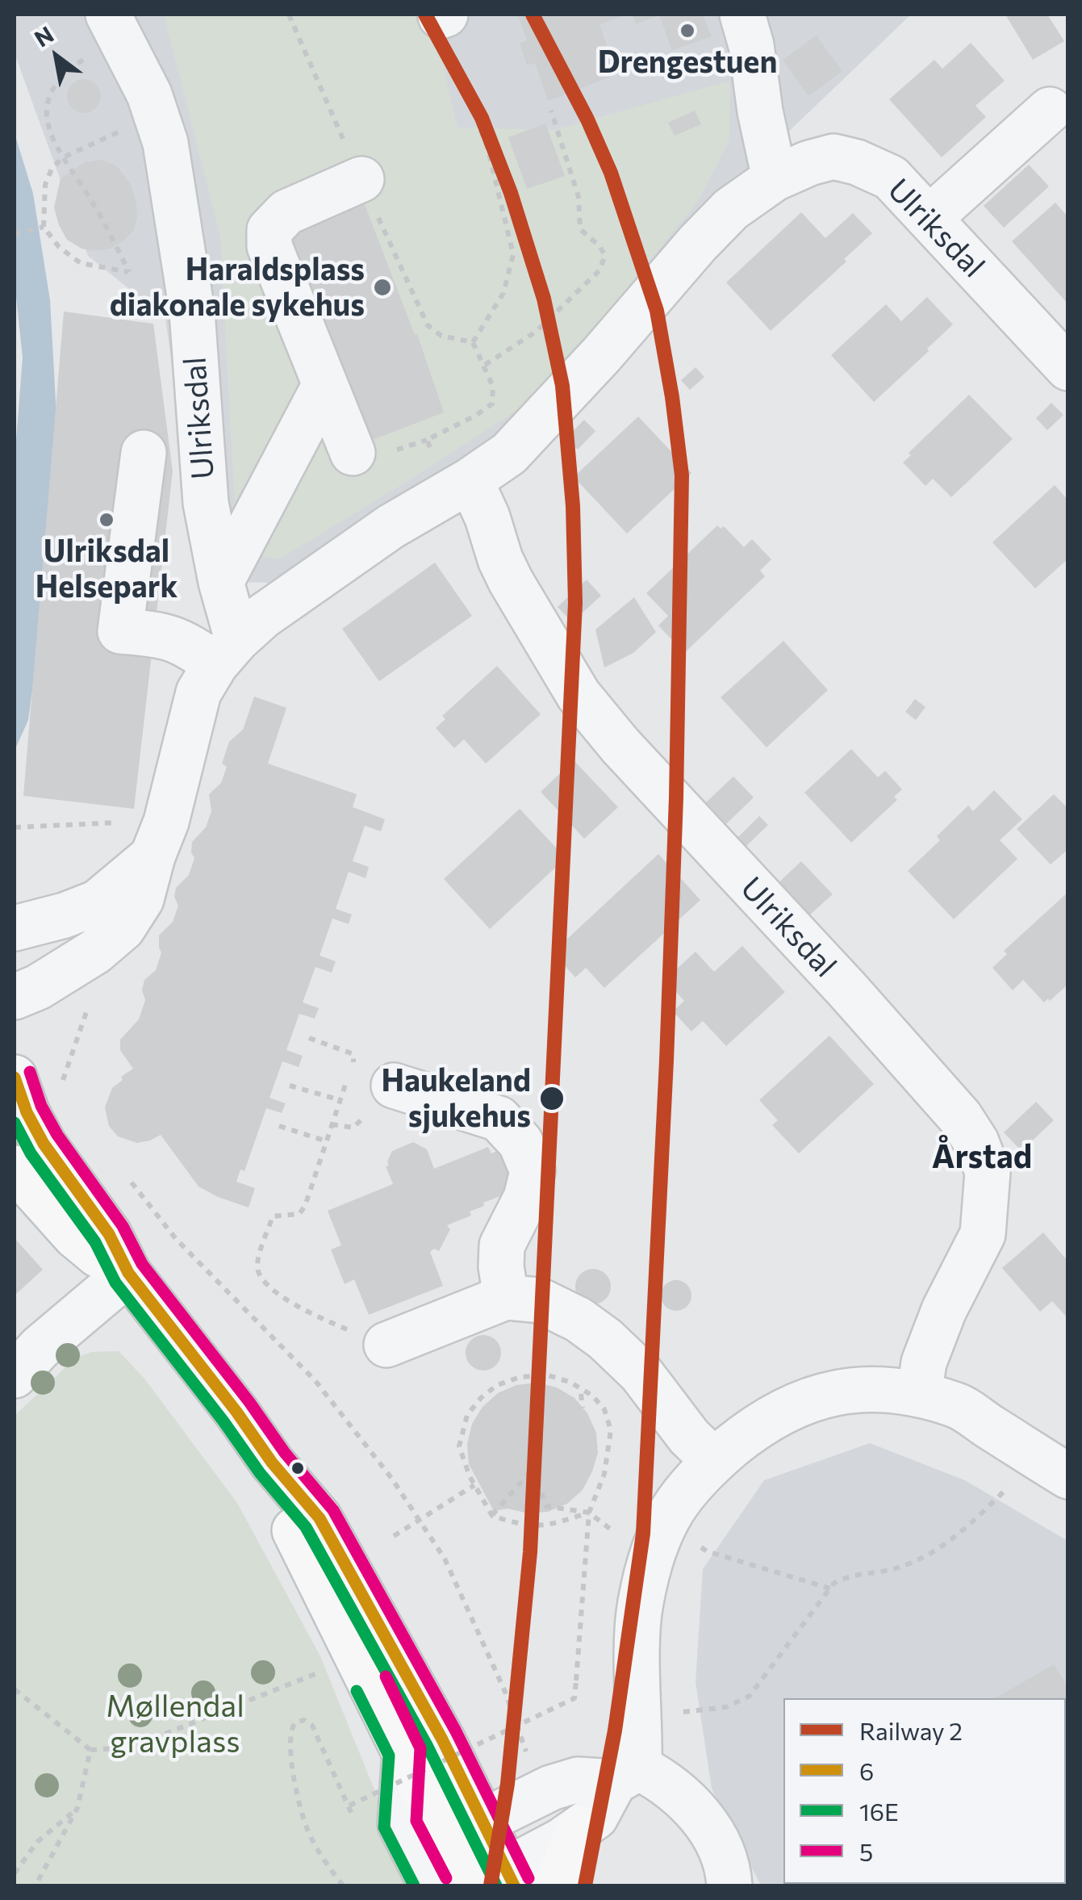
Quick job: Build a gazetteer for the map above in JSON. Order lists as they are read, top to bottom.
{
  "streets": {
    "street": ["Ulriksdal"]
  },
  "districts": ["Årstad"],
  "parks": ["Møllendal gravplass"],
  "places": [
    "Drengestuen",
    "Haraldsplass diakonale sykehus",
    "Ulriksdal Helsepark",
    "Haukeland sjukehus"
  ],
  "lines": [
    "rail line 2",
    "transit line 5",
    "transit line 6",
    "transit line 16E"
  ],
  "legend": [
    "Railway 2",
    "6",
    "16E",
    "5"
  ],
  "north": "top left"
}
